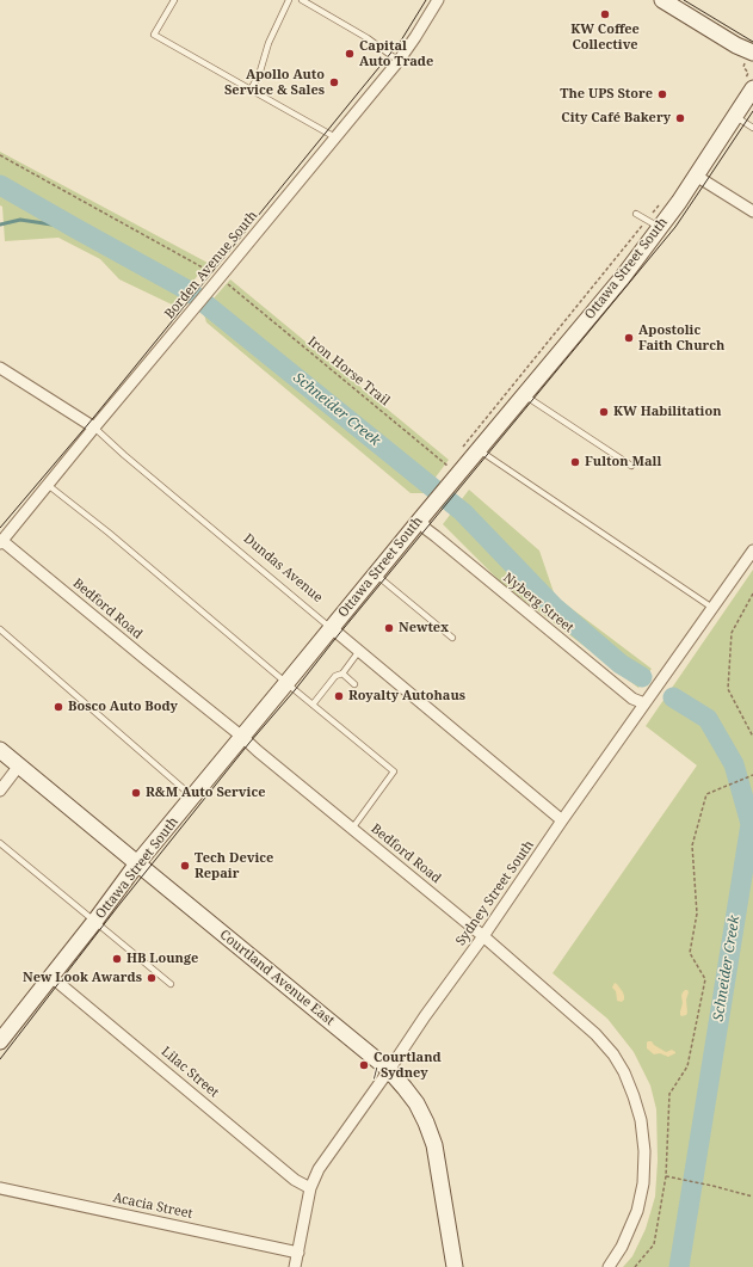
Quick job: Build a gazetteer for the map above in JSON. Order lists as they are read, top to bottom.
{
  "streets": {
    "main road": ["Ottawa Street South", "Courtland Avenue East"],
    "street": [
      "Borden Avenue South",
      "Dundas Avenue",
      "Nyberg Street",
      "Bedford Road",
      "Sydney Street South",
      "Lilac Street",
      "Acacia Street"
    ],
    "path": ["Iron Horse Trail"]
  },
  "crossings": [
    ["Borden Avenue South", "Dundas Avenue"],
    ["Borden Avenue South", "Bedford Road"],
    ["Ottawa Street South", "Iron Horse Trail"],
    ["Ottawa Street South", "Dundas Avenue"],
    ["Ottawa Street South", "Nyberg Street"],
    ["Ottawa Street South", "Bedford Road"],
    ["Ottawa Street South", "Courtland Avenue East"],
    ["Ottawa Street South", "Lilac Street"],
    ["Dundas Avenue", "Sydney Street South"],
    ["Nyberg Street", "Sydney Street South"],
    ["Bedford Road", "Sydney Street South"],
    ["Sydney Street South", "Courtland Avenue East"],
    ["Sydney Street South", "Lilac Street"],
    ["Sydney Street South", "Acacia Street"]
  ],
  "water": ["Schneider Creek"],
  "places": [
    "KW Coffee Collective",
    "Capital Auto Trade",
    "Apollo Auto Service & Sales",
    "The UPS Store",
    "City Café Bakery",
    "Apostolic Faith Church",
    "KW Habilitation",
    "Fulton Mall",
    "Newtex",
    "Royalty Autohaus",
    "Bosco Auto Body",
    "R&M Auto Service",
    "Tech Device Repair",
    "HB Lounge",
    "New Look Awards",
    "Courtland / Sydney"
  ]
}
